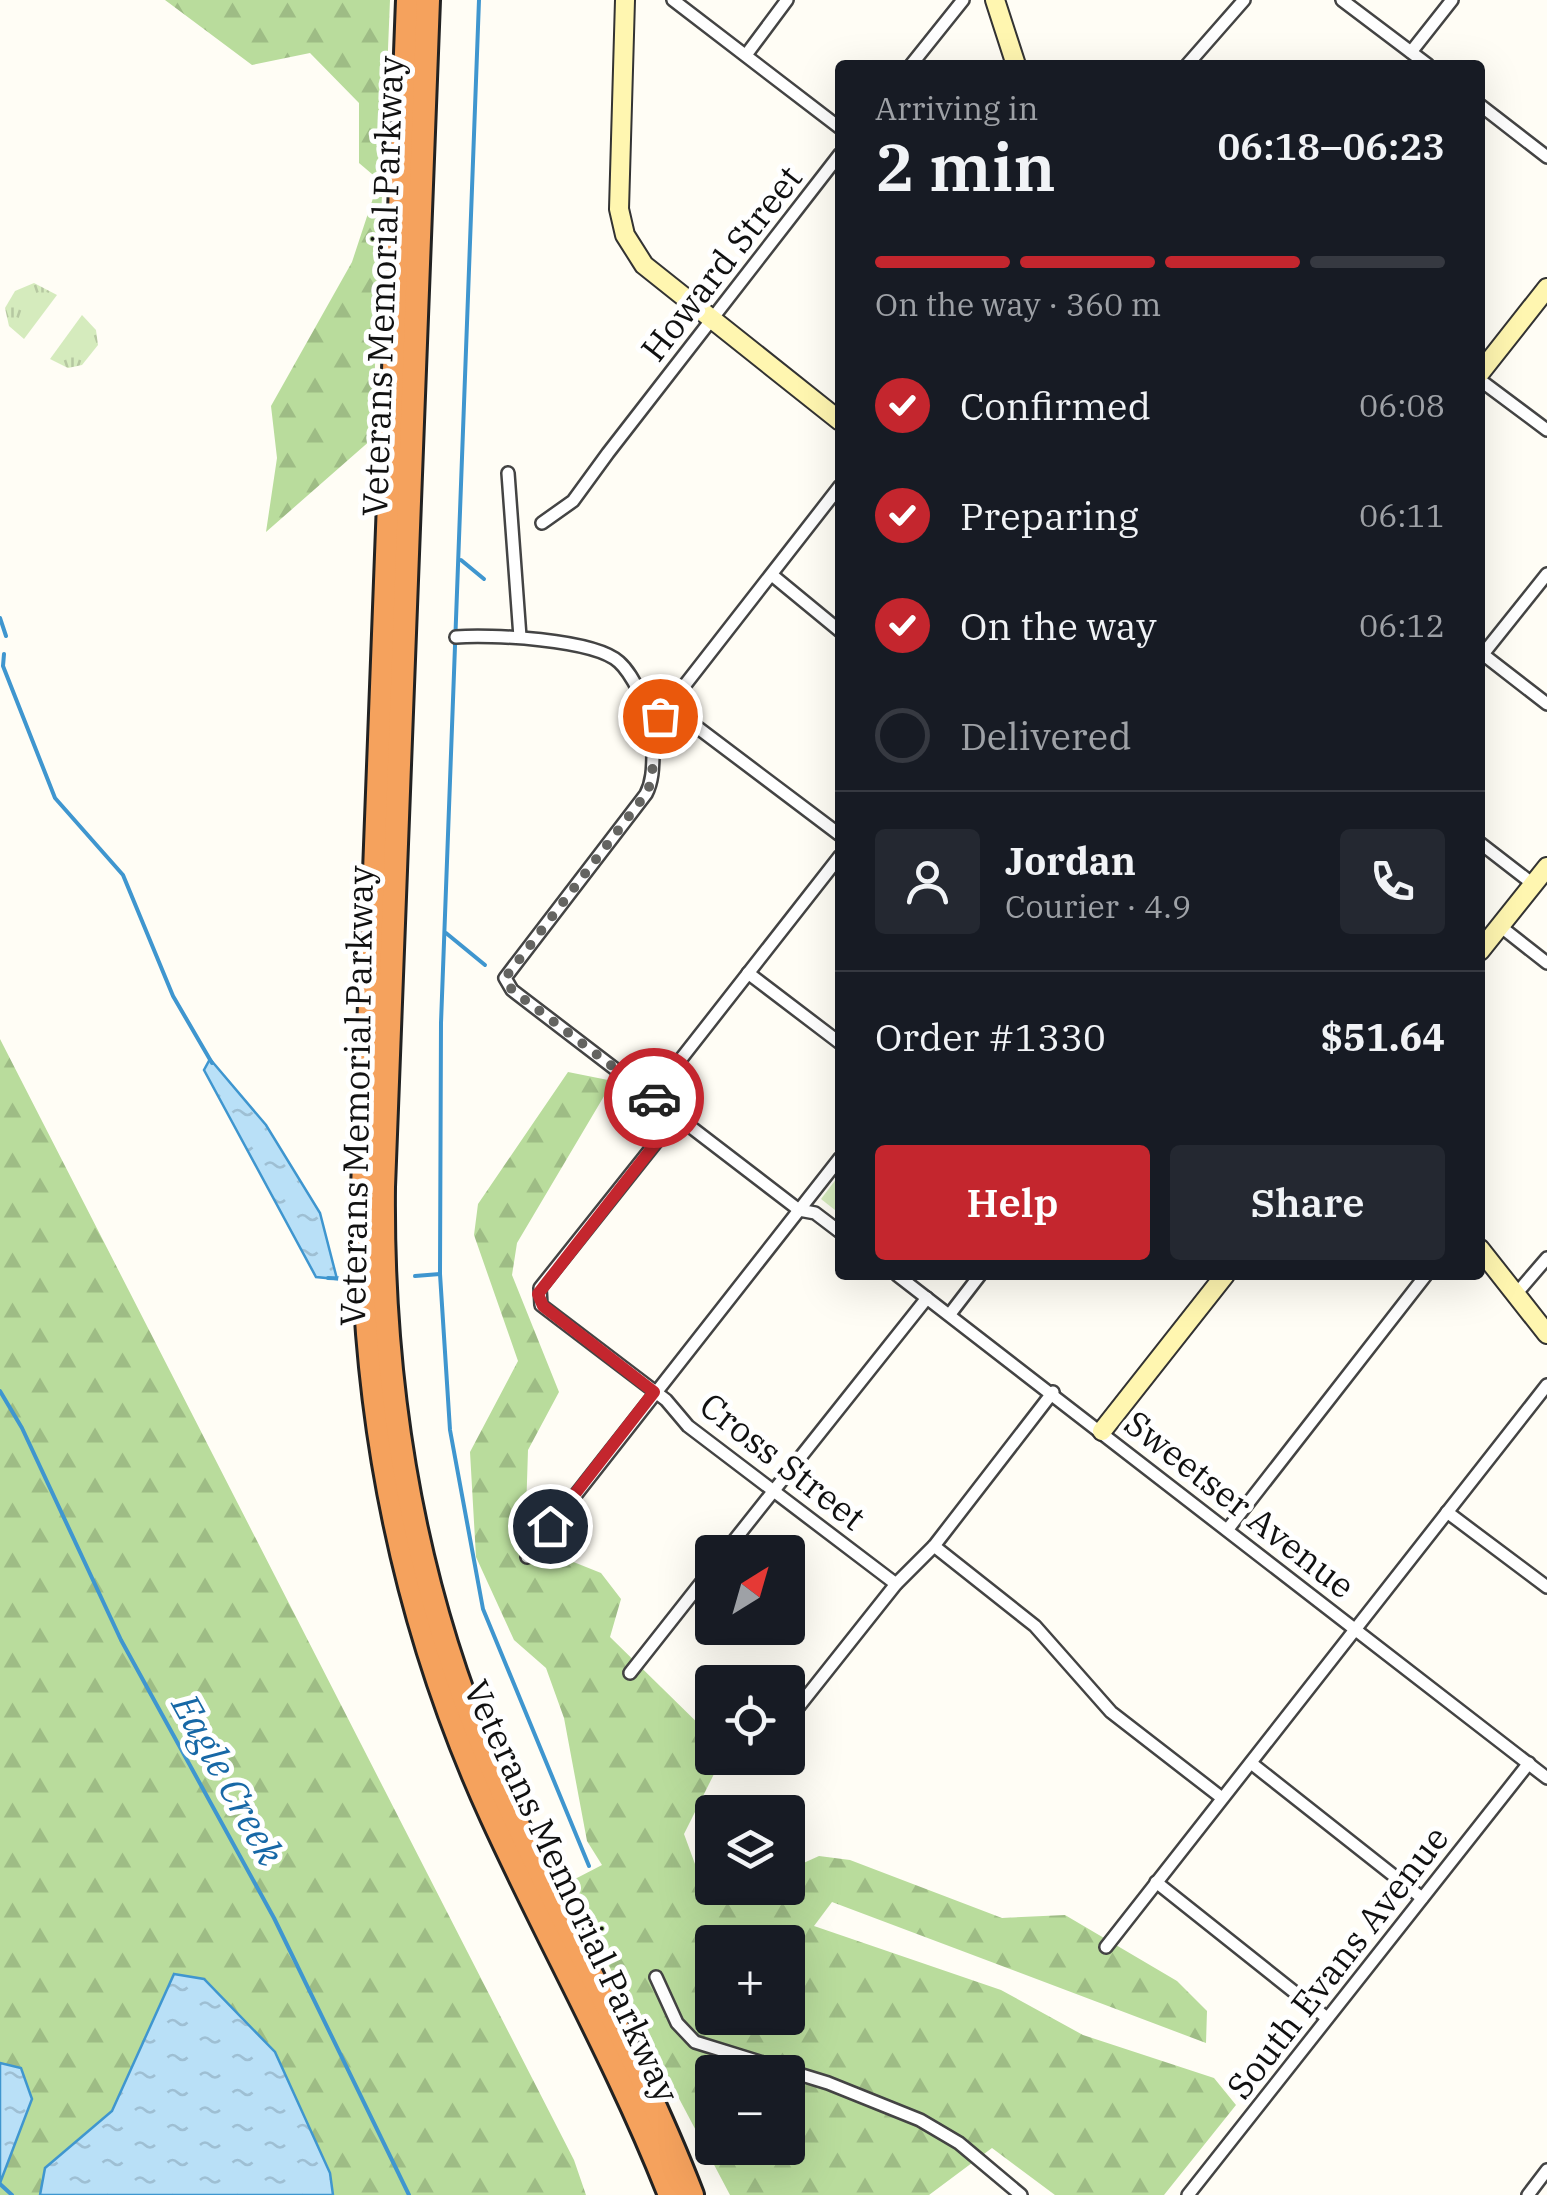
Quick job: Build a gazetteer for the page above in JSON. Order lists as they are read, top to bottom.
{
  "streets": {
    "highway": ["Veterans Memorial Parkway"],
    "street": [
      "Howard Street",
      "Cross Street",
      "Sweetser Avenue",
      "South Evans Avenue"
    ]
  },
  "crossings": [
    ["Sweetser Avenue", "South Evans Avenue"]
  ],
  "water": ["Eagle Creek"],
  "north": "top right",
  "page": {
    "heading": ["2 min", "Arriving in", "06:18–06:23"],
    "panel": [
      "Jordan",
      "Courier · 4.9",
      "Order #1330",
      "$51.64"
    ],
    "bar": "On the way · 360 m",
    "list": [
      ["Confirmed", "06:08"],
      ["Preparing", "06:11"],
      ["On the way", "06:12"],
      "Delivered"
    ],
    "buttons": ["Help", "Share"],
    "map_buttons": ["+", "−"]
  }
}
